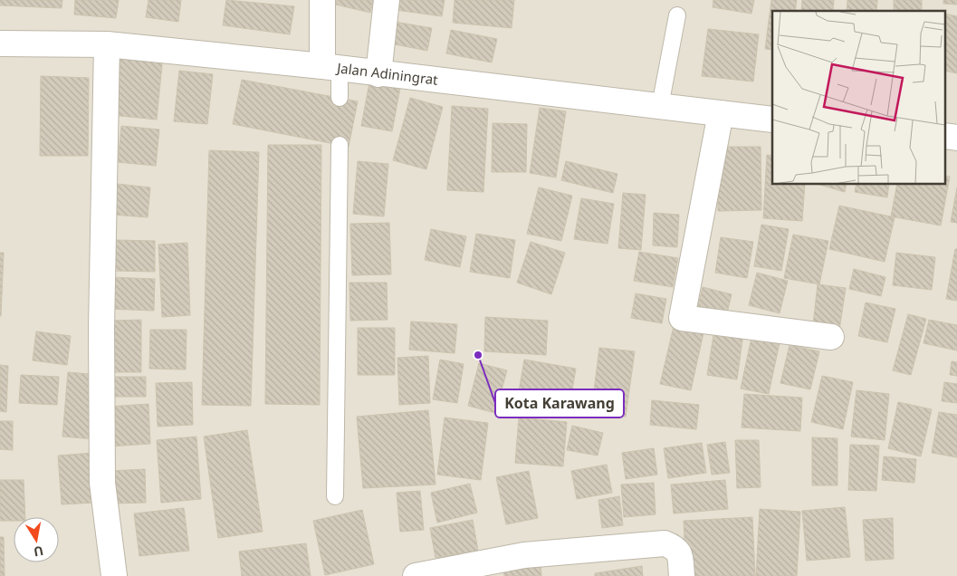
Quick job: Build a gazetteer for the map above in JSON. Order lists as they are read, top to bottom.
{
  "streets": {
    "street": ["Jalan Adiningrat"]
  },
  "places": ["Kota Karawang"],
  "north": "bottom"
}
